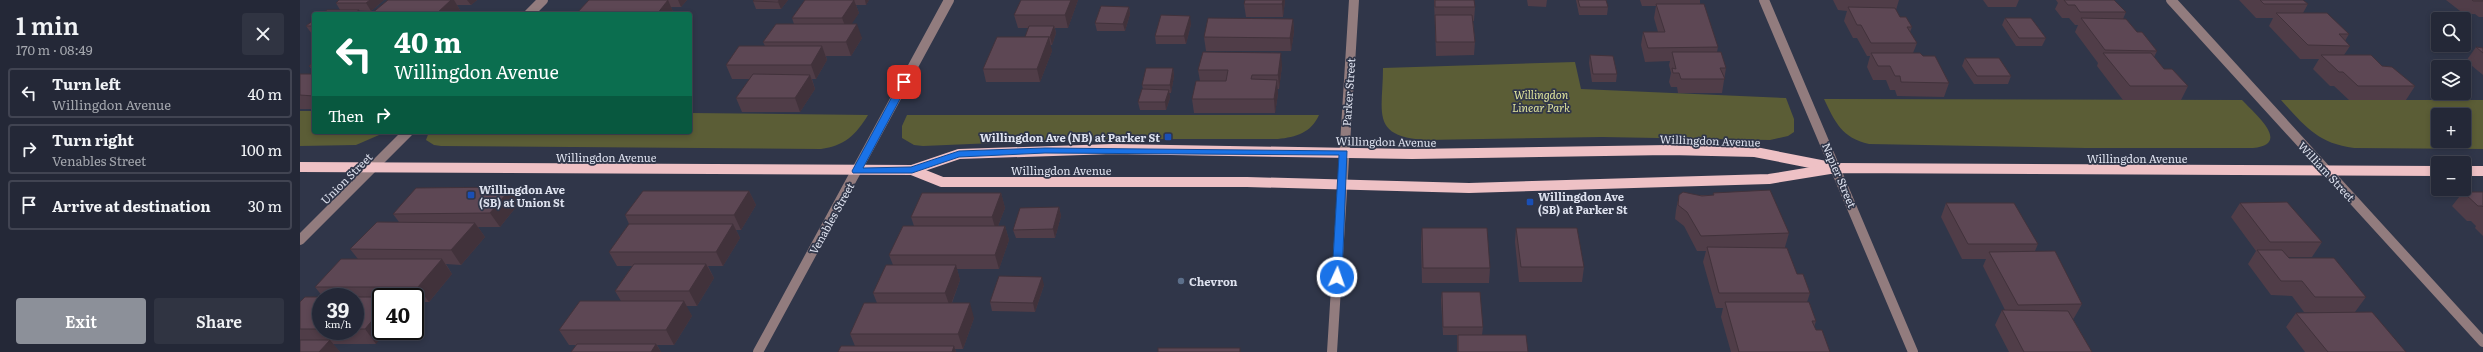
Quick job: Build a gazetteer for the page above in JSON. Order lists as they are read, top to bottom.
{
  "streets": {
    "main road": ["Willingdon Avenue"],
    "street": [
      "Parker Street",
      "William Street",
      "Napier Street",
      "Union Street",
      "Venables Street"
    ]
  },
  "crossings": [
    ["Parker Street", "Willingdon Avenue"],
    ["Willingdon Avenue", "William Street"],
    ["Willingdon Avenue", "Napier Street"],
    ["Willingdon Avenue", "Union Street"],
    ["Willingdon Avenue", "Venables Street"]
  ],
  "parks": ["Willingdon Linear Park"],
  "places": {
    "transit": ["Willingdon Ave (NB) at Parker St", "Willingdon Ave (SB) at Union St", "Willingdon Ave (SB) at Parker St"],
    "other": ["Chevron"]
  },
  "page": {
    "heading": ["1 min", "170 m · 08:49"],
    "map_buttons": ["+", "−"],
    "turn": ["40 m", "Willingdon Avenue"],
    "list": [
      {
        "name": "Turn left",
        "note": "Willingdon Avenue",
        "value": "40 m"
      },
      {
        "name": "Turn right",
        "note": "Venables Street",
        "value": "100 m"
      },
      {
        "name": "Arrive at destination",
        "value": "30 m"
      }
    ],
    "then": "Then",
    "speed": "39 km/h",
    "limit": "40",
    "buttons": ["Exit", "Share"]
  }
}
